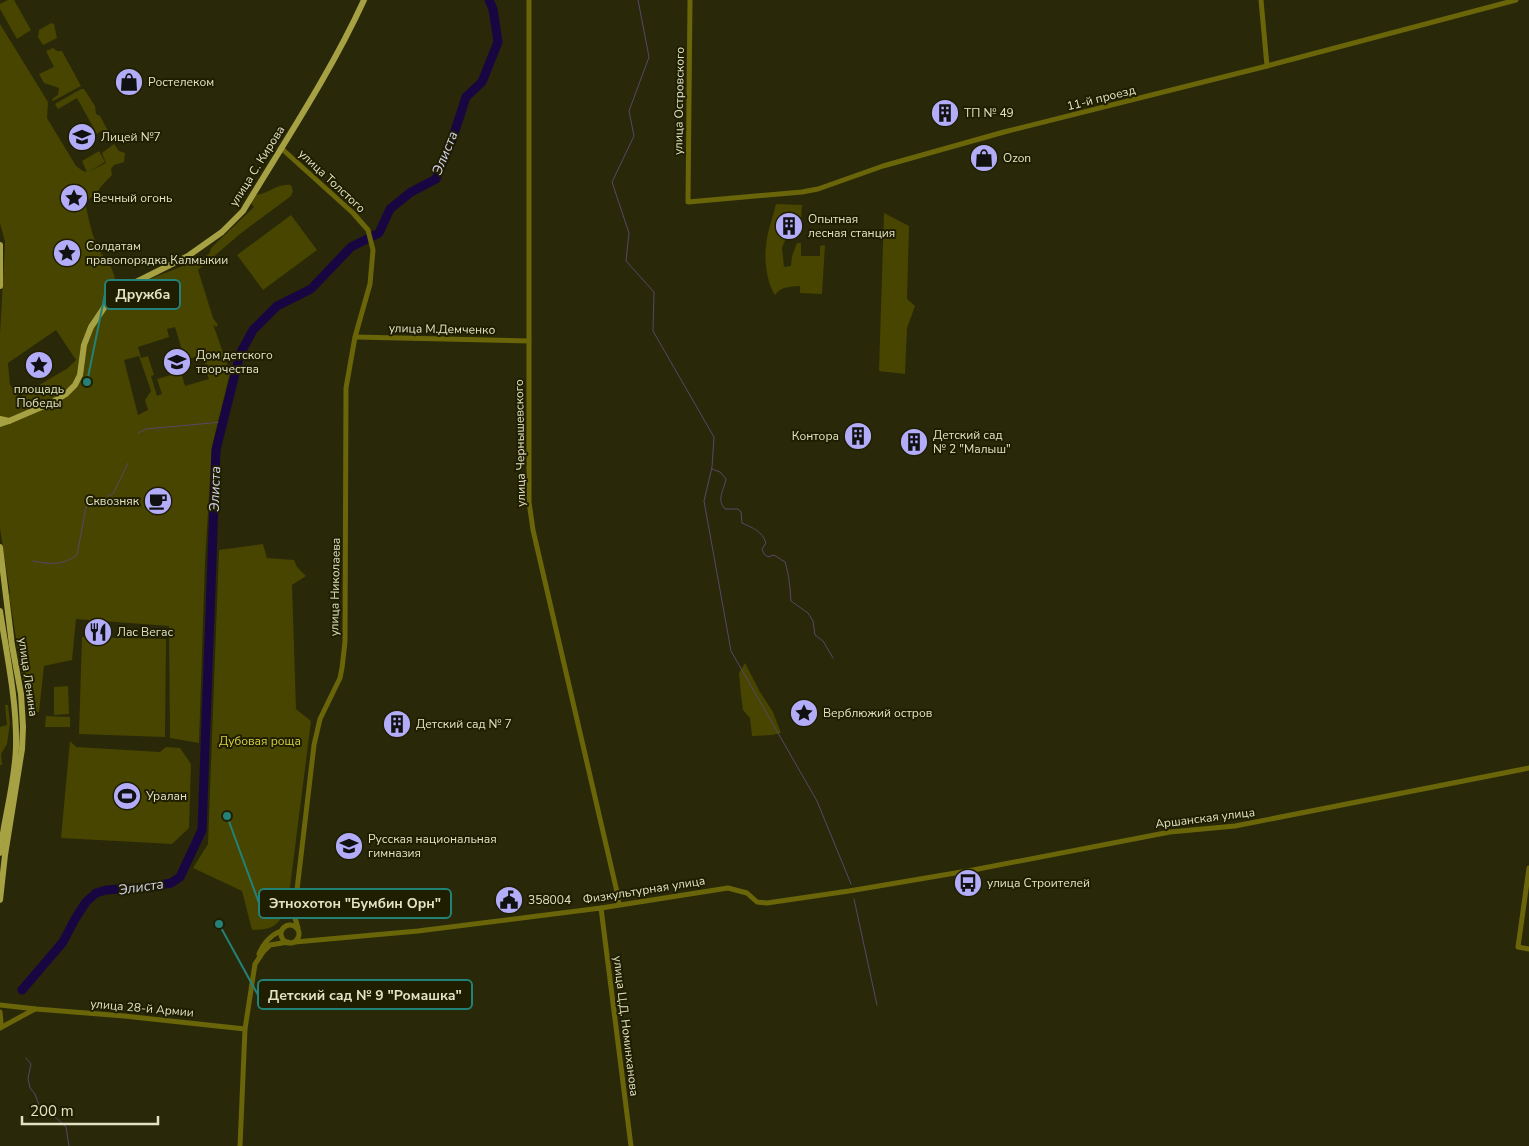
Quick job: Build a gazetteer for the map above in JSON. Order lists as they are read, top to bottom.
{
  "streets": {
    "main road": ["улица С. Кирова", "улица Ленина"],
    "street": [
      "11-й проезд",
      "улица Островского",
      "улица Толстого",
      "улица М.Демченко",
      "улица Чернышевского",
      "улица Николаева",
      "Аршанская улица",
      "Физкультурная улица",
      "улица 28-й Армии",
      "улица Ц.Д. Номинханова"
    ]
  },
  "crossings": [
    ["11-й проезд", "улица Островского"],
    ["улица С. Кирова", "улица Толстого"],
    ["улица Толстого", "улица Николаева"],
    ["улица М.Демченко", "улица Чернышевского"],
    ["улица М.Демченко", "улица Николаева"],
    ["улица Чернышевского", "Физкультурная улица"],
    ["улица Николаева", "Физкультурная улица"],
    ["Аршанская улица", "Физкультурная улица"],
    ["Физкультурная улица", "улица Ц.Д. Номинханова"]
  ],
  "water": ["Элиста"],
  "parks": ["Дубовая роща"],
  "places": {
    "shop": ["Ростелеком", "Ozon"],
    "building": [
      "ТП № 49",
      "Опытная лесная станция",
      "Контора",
      "Детский сад № 2 \"Малыш\"",
      "Детский сад № 7"
    ],
    "school or university": ["Лицей №7", "Дом детского творчества", "Русская национальная гимназия"],
    "place": [
      "Вечный огонь",
      "Солдатам правопорядка Калмыкии",
      "площадь Победы",
      "Верблюжий остров"
    ],
    "other": ["Дружба", "Этнохотон \"Бумбин Орн\"", "Детский сад № 9 \"Ромашка\""],
    "cafe": ["Сквозняк"],
    "restaurant": ["Лас Вегас"],
    "sports": ["Уралан"],
    "bus stop": ["улица Строителей"],
    "public building": ["358004"]
  },
  "scale_bar": "200 m"
}
